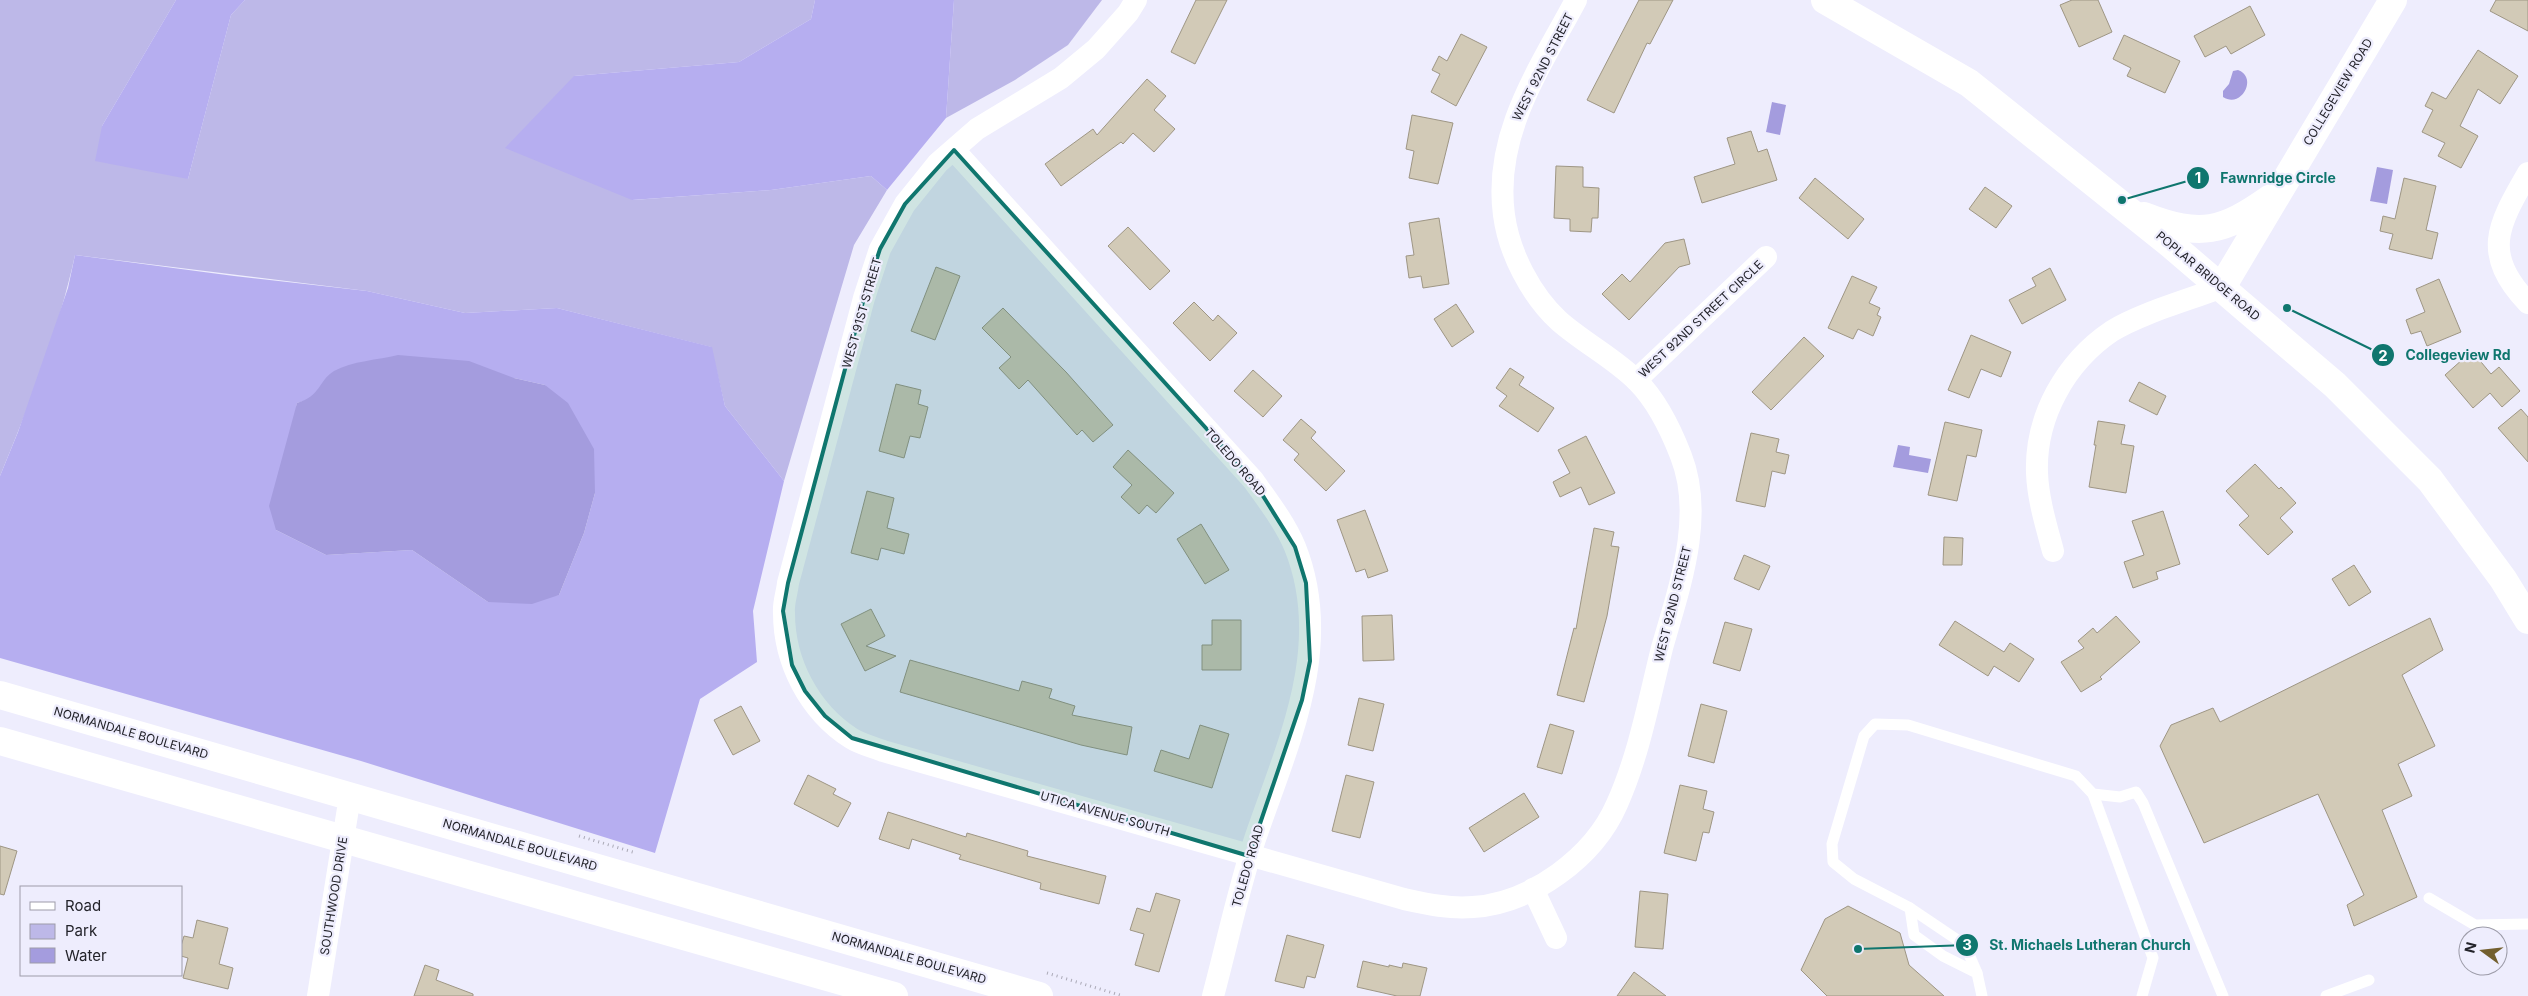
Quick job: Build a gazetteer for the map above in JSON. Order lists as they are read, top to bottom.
{
  "streets": {
    "main road": ["COLLEGEVIEW ROAD", "POPLAR BRIDGE ROAD", "NORMANDALE BOULEVARD"],
    "street": [
      "WEST 92ND STREET",
      "WEST 91ST STREET",
      "WEST 92ND STREET CIRCLE",
      "TOLEDO ROAD",
      "UTICA AVENUE SOUTH",
      "SOUTHWOOD DRIVE"
    ]
  },
  "crossings": [
    ["WEST 92ND STREET", "WEST 92ND STREET CIRCLE"],
    ["WEST 92ND STREET", "UTICA AVENUE SOUTH"],
    ["COLLEGEVIEW ROAD", "POPLAR BRIDGE ROAD"],
    ["WEST 91ST STREET", "TOLEDO ROAD"],
    ["WEST 91ST STREET", "UTICA AVENUE SOUTH"],
    ["TOLEDO ROAD", "UTICA AVENUE SOUTH"],
    ["NORMANDALE BOULEVARD", "SOUTHWOOD DRIVE"]
  ],
  "places": ["Fawnridge Circle", "Collegeview Rd", "St. Michaels Lutheran Church"],
  "legend": ["Road", "Park", "Water"],
  "north": "left"
}
